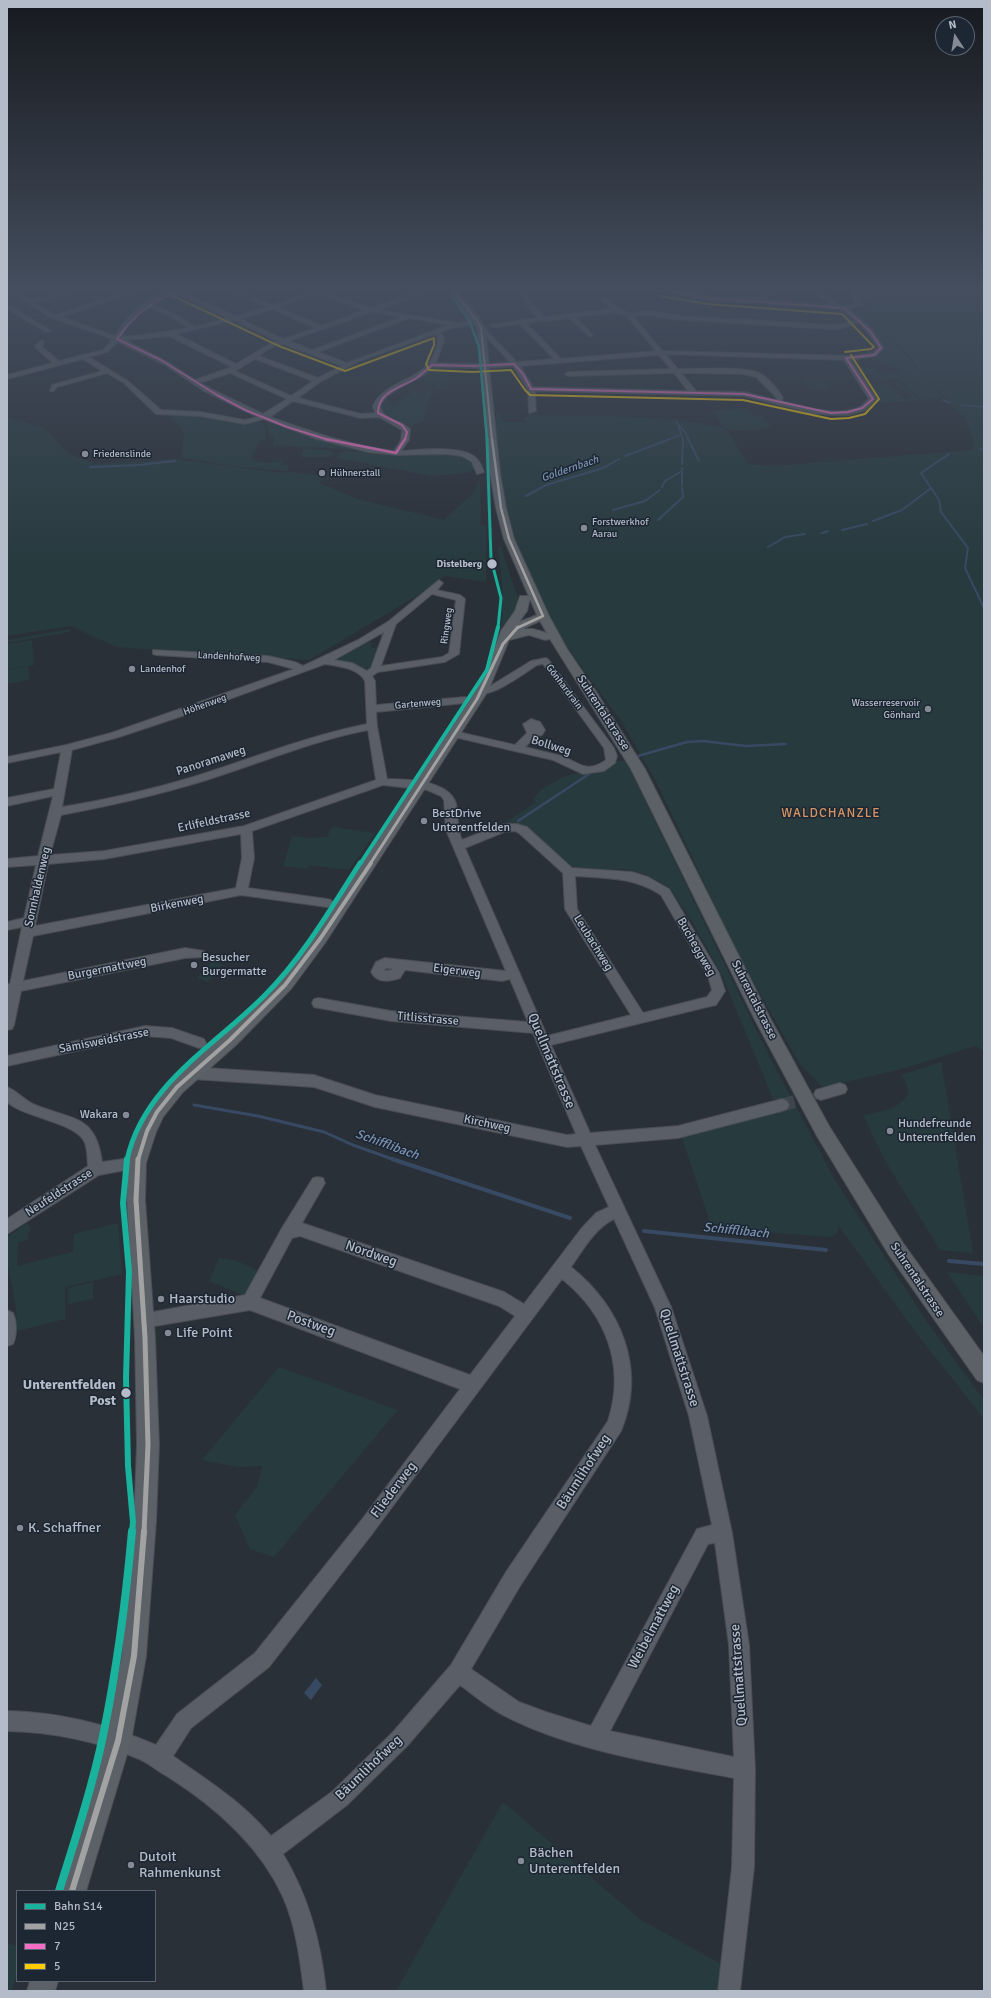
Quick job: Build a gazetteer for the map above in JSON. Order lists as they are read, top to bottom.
{
  "streets": {
    "main road": ["Suhrentalstrasse"],
    "street": [
      "Ringweg",
      "Landenhofweg",
      "Gönhardrain",
      "Gartenweg",
      "Höhenweg",
      "Bollweg",
      "Panoramaweg",
      "Erlifeldstrasse",
      "Sonnhaldenweg",
      "Birkenweg",
      "Leubachweg",
      "Bucheggweg",
      "Burgermattweg",
      "Eigerweg",
      "Titlisstrasse",
      "Sämisweidstrasse",
      "Quellmattstrasse",
      "Kirchweg",
      "Neufeldstrasse",
      "Nordweg",
      "Postweg",
      "Bäumlihofweg",
      "Fliederweg",
      "Weibelmattweg"
    ]
  },
  "crossings": [
    ["Ringweg", "Höhenweg"],
    ["Landenhofweg", "Höhenweg"],
    ["Gönhardrain", "Bollweg"],
    ["Höhenweg", "Sonnhaldenweg"],
    ["Panoramaweg", "Sonnhaldenweg"],
    ["Erlifeldstrasse", "Sonnhaldenweg"],
    ["Erlifeldstrasse", "Quellmattstrasse"],
    ["Sonnhaldenweg", "Birkenweg"],
    ["Sonnhaldenweg", "Burgermattweg"],
    ["Leubachweg", "Bucheggweg"],
    ["Bucheggweg", "Titlisstrasse"],
    ["Bucheggweg", "Quellmattstrasse"],
    ["Eigerweg", "Quellmattstrasse"],
    ["Titlisstrasse", "Quellmattstrasse"],
    ["Quellmattstrasse", "Kirchweg"],
    ["Quellmattstrasse", "Fliederweg"],
    ["Quellmattstrasse", "Weibelmattweg"],
    ["Nordweg", "Fliederweg"],
    ["Postweg", "Fliederweg"],
    ["Bäumlihofweg", "Fliederweg"]
  ],
  "districts": ["WALDCHANZLE"],
  "water": ["Goldernbach", "Schifflibach"],
  "places": [
    "Friedenslinde",
    "Hühnerstall",
    "Forstwerkhof Aarau",
    "Distelberg",
    "Landenhof",
    "Wasserreservoir Gönhard",
    "BestDrive Unterentfelden",
    "Besucher Burgermatte",
    "Wakara",
    "Hundefreunde Unterentfelden",
    "Haarstudio",
    "Life Point",
    "Unterentfelden Post",
    "K. Schaffner",
    "Bächen Unterentfelden",
    "Dutoit Rahmenkunst"
  ],
  "lines": [
    "rail line S14",
    "transit line N25",
    "transit line 7",
    "transit line 5"
  ],
  "legend": [
    "Bahn S14",
    "N25",
    "7",
    "5"
  ],
  "north": "top"
}
